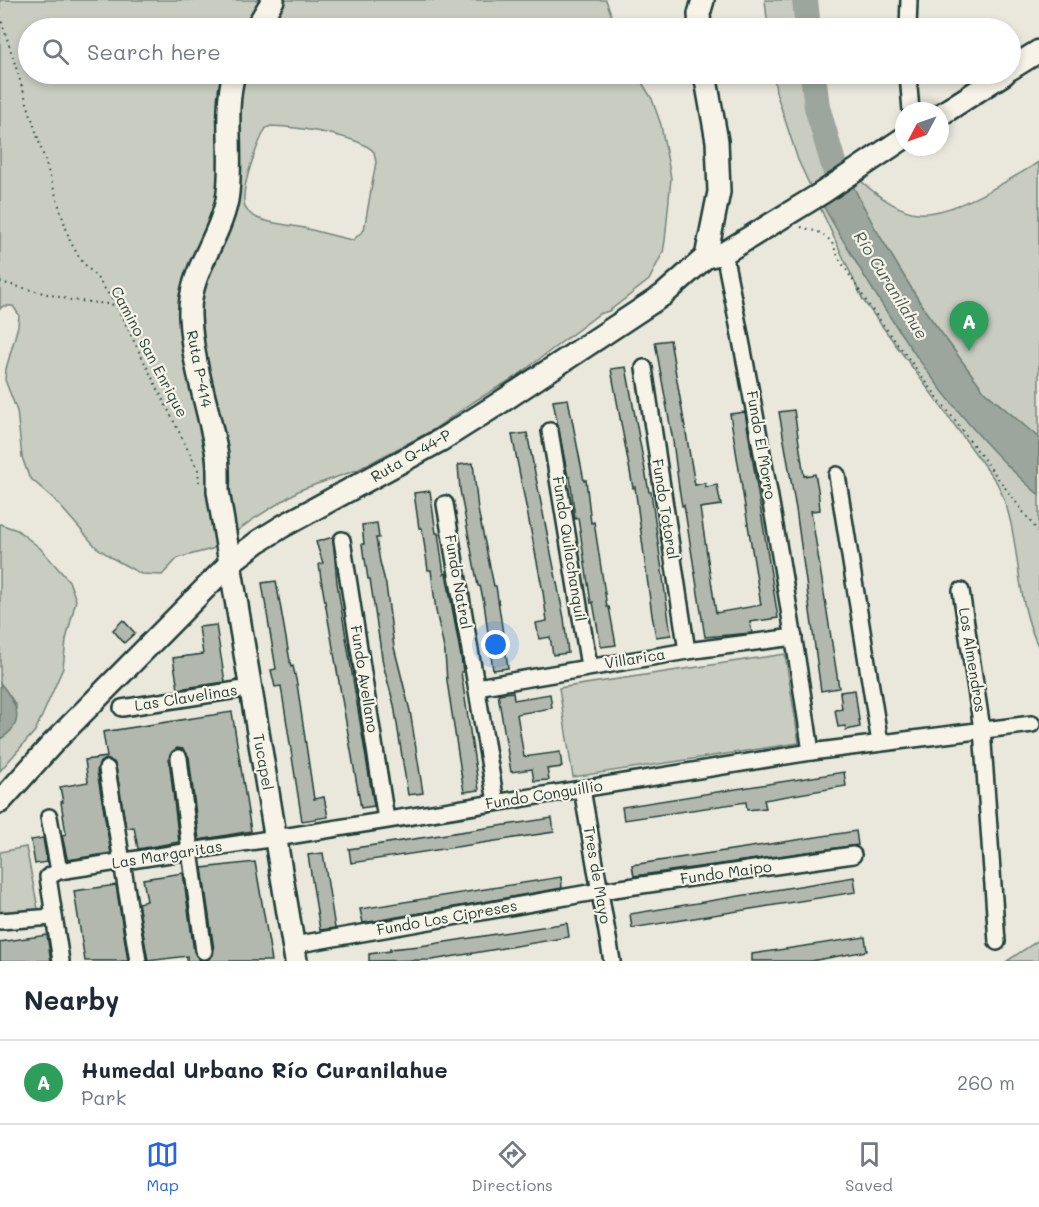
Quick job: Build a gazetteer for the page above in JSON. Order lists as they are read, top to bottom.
{
  "streets": {
    "street": [
      "Ruta P-414",
      "Fundo El Morro",
      "Ruta Q-44-P",
      "Fundo Totoral",
      "Fundo Quilachanquil",
      "Fundo Natral",
      "Villarica",
      "Los Almendros",
      "Fundo Avellano",
      "Las Clavelinas",
      "Tucapel",
      "Fundo Conguillío",
      "Las Margaritas",
      "Fundo Maipo",
      "Tres de Mayo",
      "Fundo Los Cipreses"
    ],
    "path": ["Camino San Enrique"]
  },
  "crossings": [
    ["Ruta P-414", "Ruta Q-44-P"],
    ["Ruta P-414", "Tucapel"],
    ["Fundo El Morro", "Ruta Q-44-P"],
    ["Fundo El Morro", "Villarica"],
    ["Ruta Q-44-P", "Tucapel"],
    ["Fundo Totoral", "Villarica"],
    ["Fundo Quilachanquil", "Villarica"],
    ["Fundo Natral", "Villarica"],
    ["Fundo Natral", "Fundo Conguillío"],
    ["Los Almendros", "Fundo Conguillío"],
    ["Fundo Avellano", "Fundo Conguillío"],
    ["Las Clavelinas", "Tucapel"],
    ["Tucapel", "Fundo Conguillío"],
    ["Tucapel", "Las Margaritas"],
    ["Tucapel", "Fundo Los Cipreses"],
    ["Fundo Conguillío", "Las Margaritas"],
    ["Fundo Conguillío", "Tres de Mayo"],
    ["Fundo Maipo", "Tres de Mayo"],
    ["Fundo Maipo", "Fundo Los Cipreses"],
    ["Tres de Mayo", "Fundo Los Cipreses"]
  ],
  "water": ["Río Curanilahue"],
  "north": "bottom left",
  "page": {
    "search": "Search here",
    "pins": "A",
    "heading": "Nearby",
    "list": [
      {
        "mark": "A",
        "name": "Humedal Urbano Río Curanilahue",
        "note": "Park",
        "value": "260 m"
      }
    ],
    "nav": ["Map", "Directions", "Saved"]
  }
}
